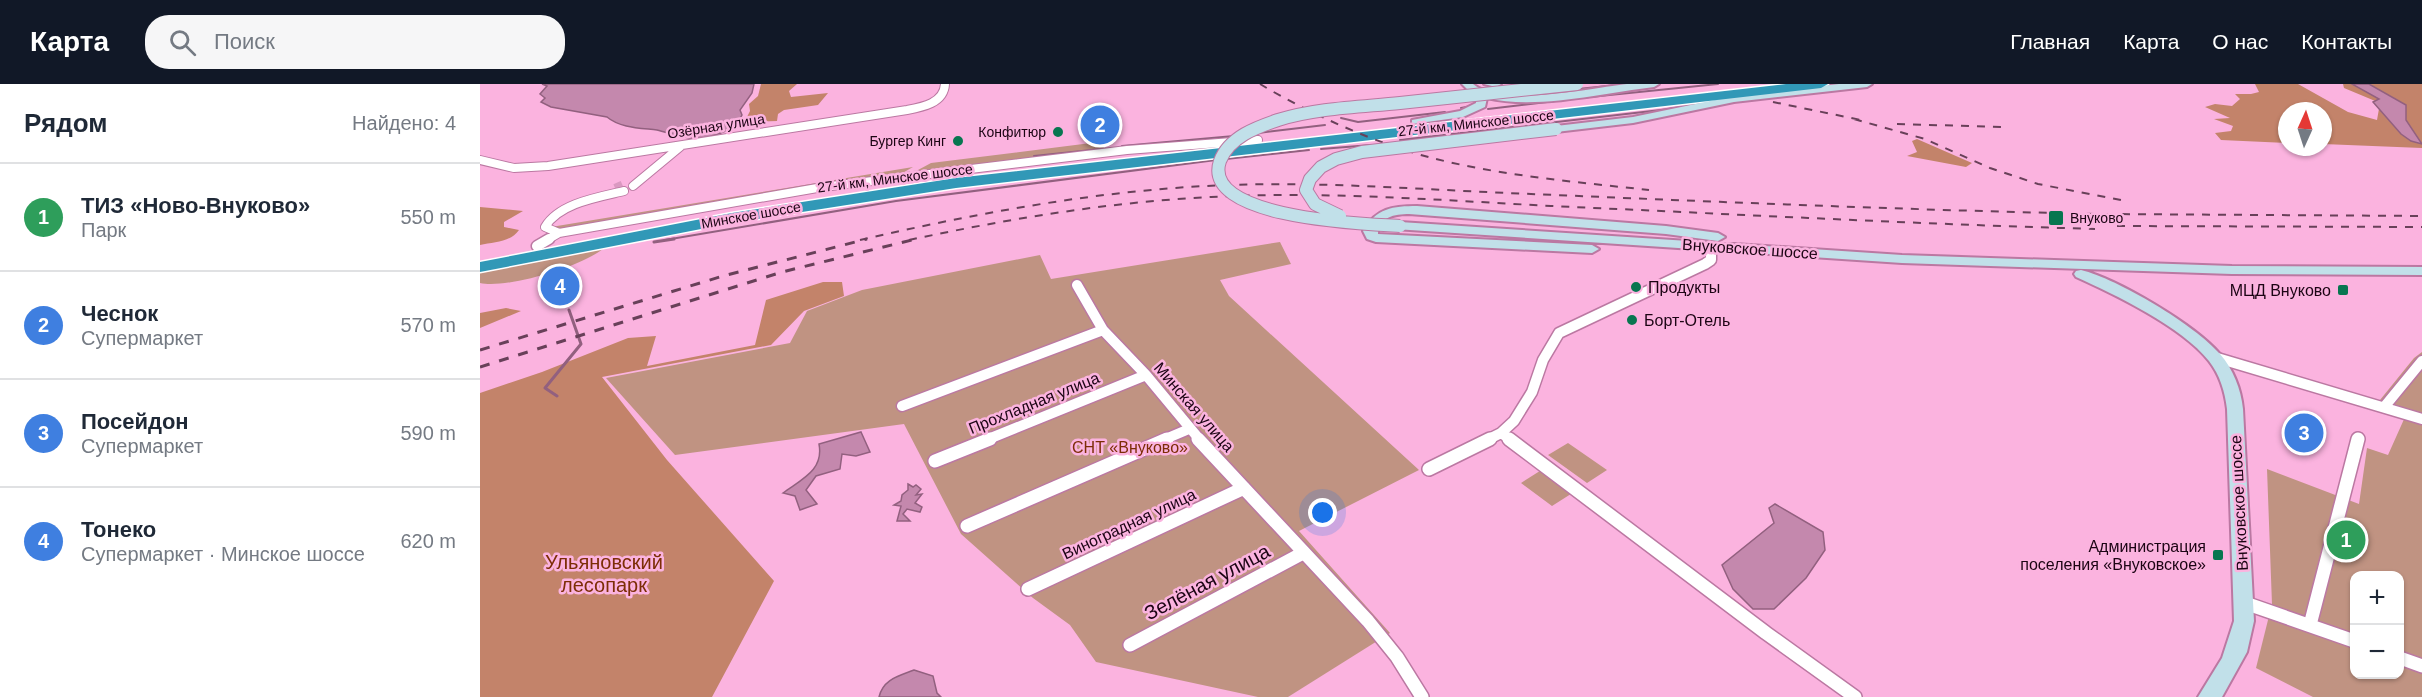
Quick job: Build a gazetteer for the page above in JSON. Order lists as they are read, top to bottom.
{
  "streets": {
    "highway": ["27-й км, Минское шоссе", "Минское шоссе"],
    "main road": ["Внуковское шоссе"],
    "street": [
      "Озёрная улица",
      "Прохладная улица",
      "Минская улица",
      "Виноградная улица",
      "Зелёная улица"
    ]
  },
  "crossings": [
    ["27-й км, Минское шоссе", "Минское шоссе"],
    ["Прохладная улица", "Минская улица"],
    ["Минская улица", "Виноградная улица"],
    ["Минская улица", "Зелёная улица"]
  ],
  "parks": ["СНТ «Внуково»", "Ульяновский лесопарк"],
  "places": {
    "other": [
      "Конфитюр",
      "Бургер Кинг",
      "Продукты",
      "Борт-Отель"
    ],
    "transit": ["Внуково", "МЦД Внуково", "Администрация поселения «Внуковское»"]
  },
  "north": "top",
  "page": {
    "header": "Карта",
    "search": "Поиск",
    "nav": [
      "Главная",
      "Карта",
      "О нас",
      "Контакты"
    ],
    "heading": ["Рядом", "Найдено: 4"],
    "pins": [
      "2",
      "4",
      "3",
      "1"
    ],
    "list": [
      {
        "mark": "1",
        "name": "ТИЗ «Ново-Внуково»",
        "note": "Парк",
        "value": "550 m"
      },
      {
        "mark": "2",
        "name": "Чеснок",
        "note": "Супермаркет",
        "value": "570 m"
      },
      {
        "mark": "3",
        "name": "Посейдон",
        "note": "Супермаркет",
        "value": "590 m"
      },
      {
        "mark": "4",
        "name": "Тонеко",
        "note": "Супермаркет · Минское шоссе",
        "value": "620 m"
      }
    ],
    "map_buttons": ["+", "−"]
  }
}
